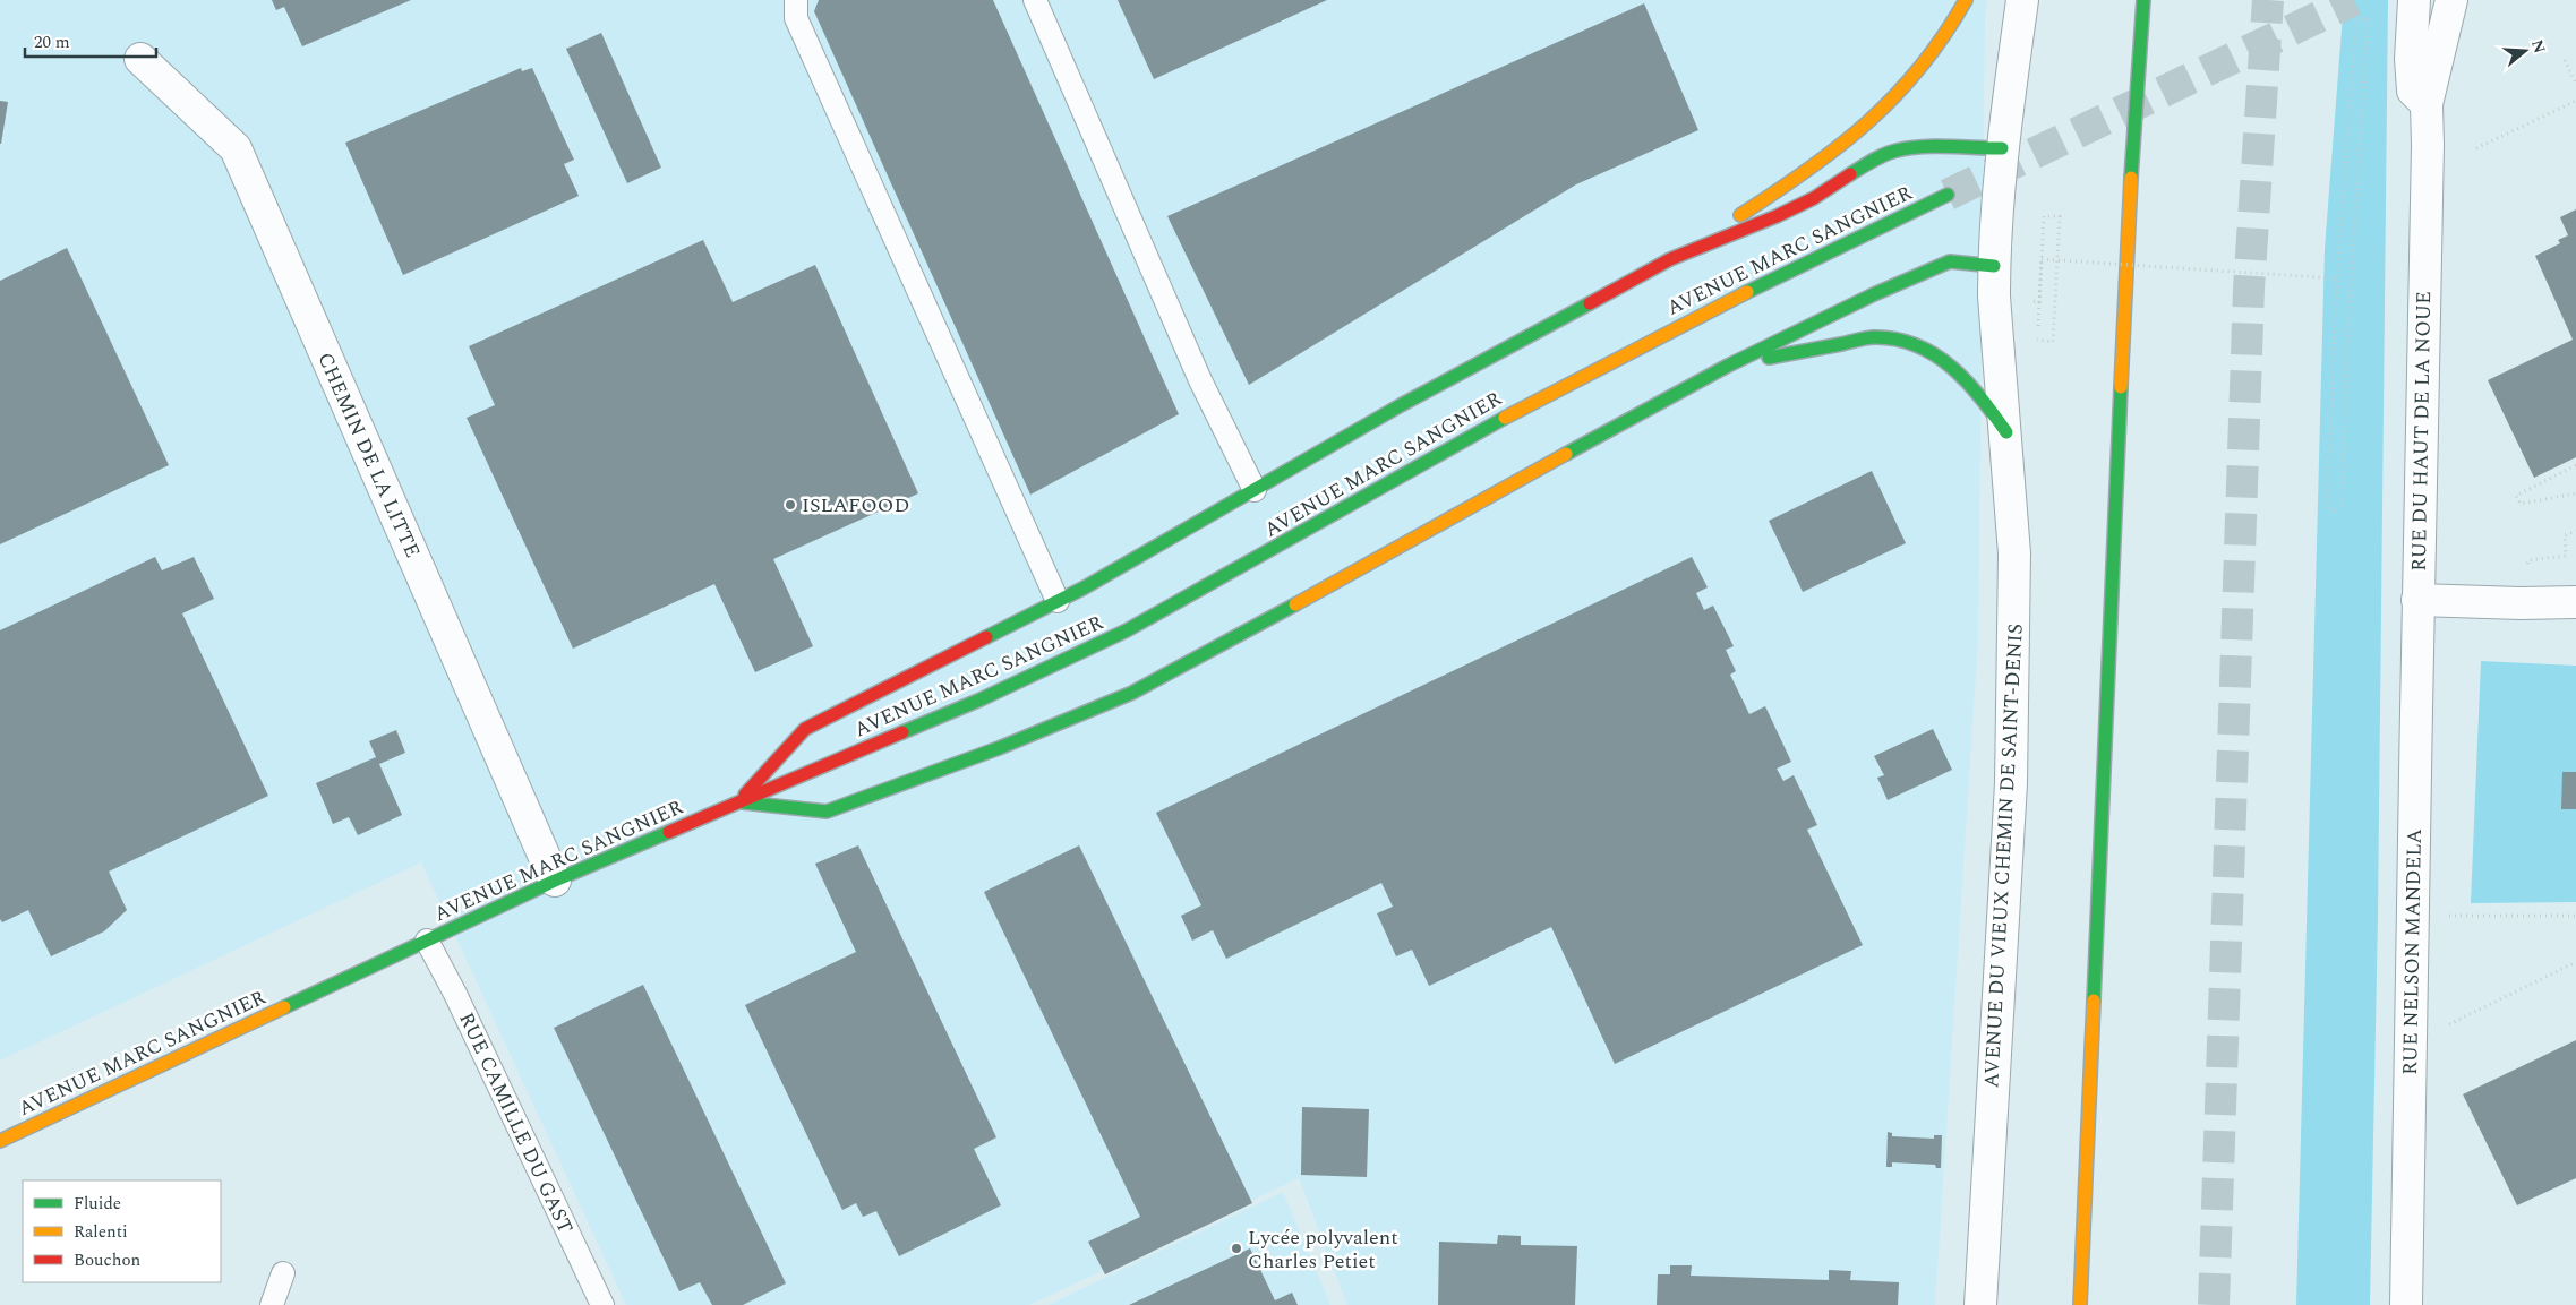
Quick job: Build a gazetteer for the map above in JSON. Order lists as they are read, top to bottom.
{
  "streets": {
    "main road": ["AVENUE MARC SANGNIER"],
    "street": [
      "RUE DU HAUT DE LA NOUE",
      "CHEMIN DE LA LITTE",
      "AVENUE DU VIEUX CHEMIN DE SAINT-DENIS",
      "RUE NELSON MANDELA"
    ],
    "lane": ["RUE CAMILLE DU GAST"]
  },
  "crossings": [
    ["AVENUE MARC SANGNIER", "CHEMIN DE LA LITTE"],
    ["AVENUE MARC SANGNIER", "RUE CAMILLE DU GAST"],
    ["RUE DU HAUT DE LA NOUE", "RUE NELSON MANDELA"]
  ],
  "places": ["ISLAFOOD", "Lycée polyvalent Charles Petiet"],
  "legend": ["Fluide", "Ralenti", "Bouchon"],
  "scale_bar": "20 m",
  "north": "right"
}
